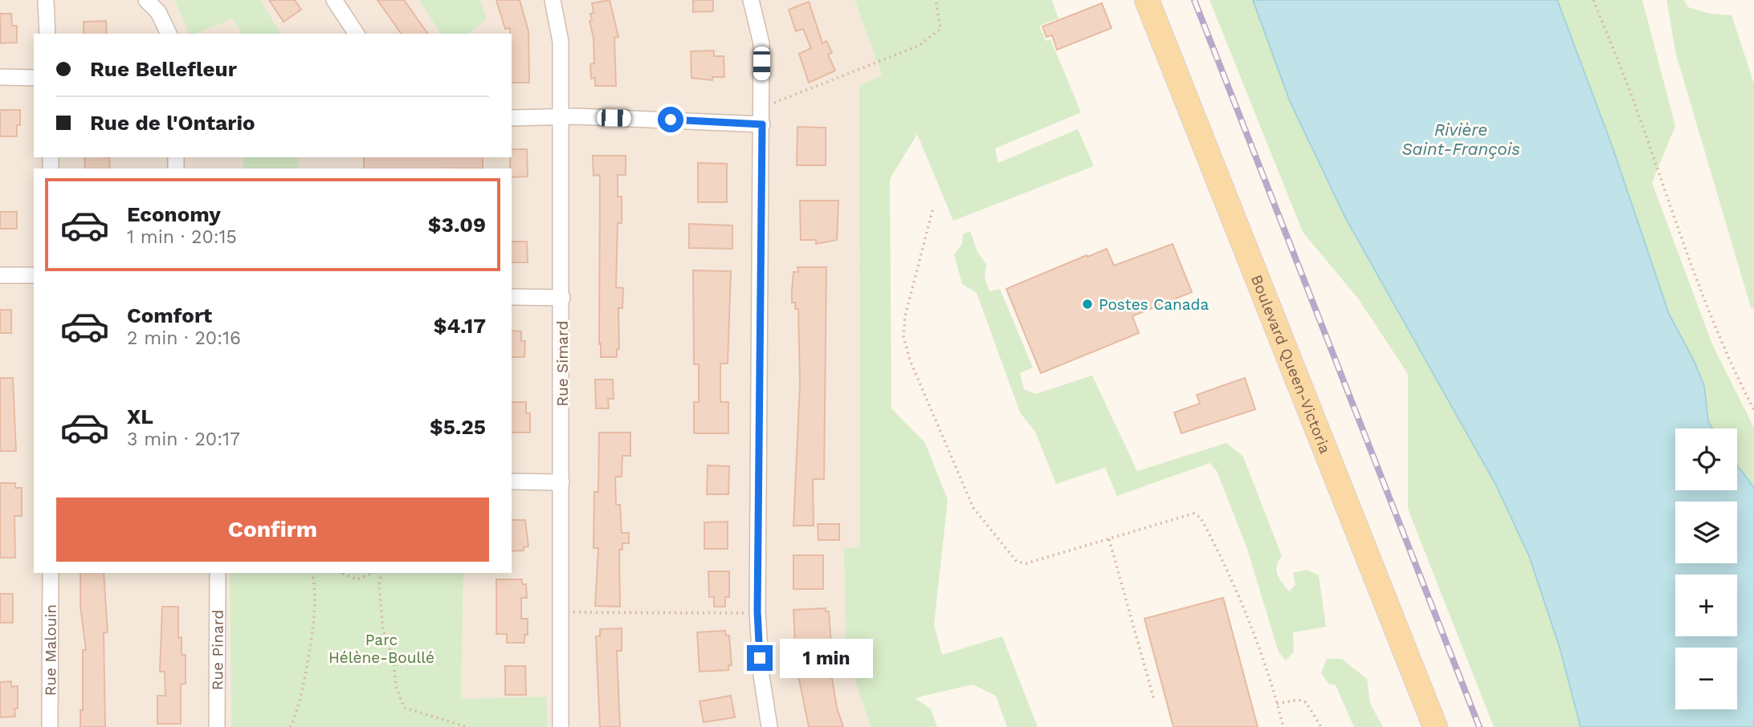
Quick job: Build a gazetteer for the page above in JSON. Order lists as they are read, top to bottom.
{
  "streets": {
    "main road": ["Boulevard Queen-Victoria"],
    "street": ["Rue Simard", "Rue Malouin", "Rue Pinard"]
  },
  "water": ["Rivière Saint-François"],
  "parks": ["Parc Hélène-Boullé"],
  "places": ["Postes Canada"],
  "page": {
    "banner": ["Rue Bellefleur", "Rue de l'Ontario"],
    "list": [
      {
        "name": "Economy",
        "note": "1 min · 20:15",
        "value": "$3.09"
      },
      {
        "name": "Comfort",
        "note": "2 min · 20:16",
        "value": "$4.17"
      },
      {
        "name": "XL",
        "note": "3 min · 20:17",
        "value": "$5.25"
      }
    ],
    "map_buttons": ["+", "−"],
    "buttons": "Confirm",
    "bubble": "1 min"
  }
}
